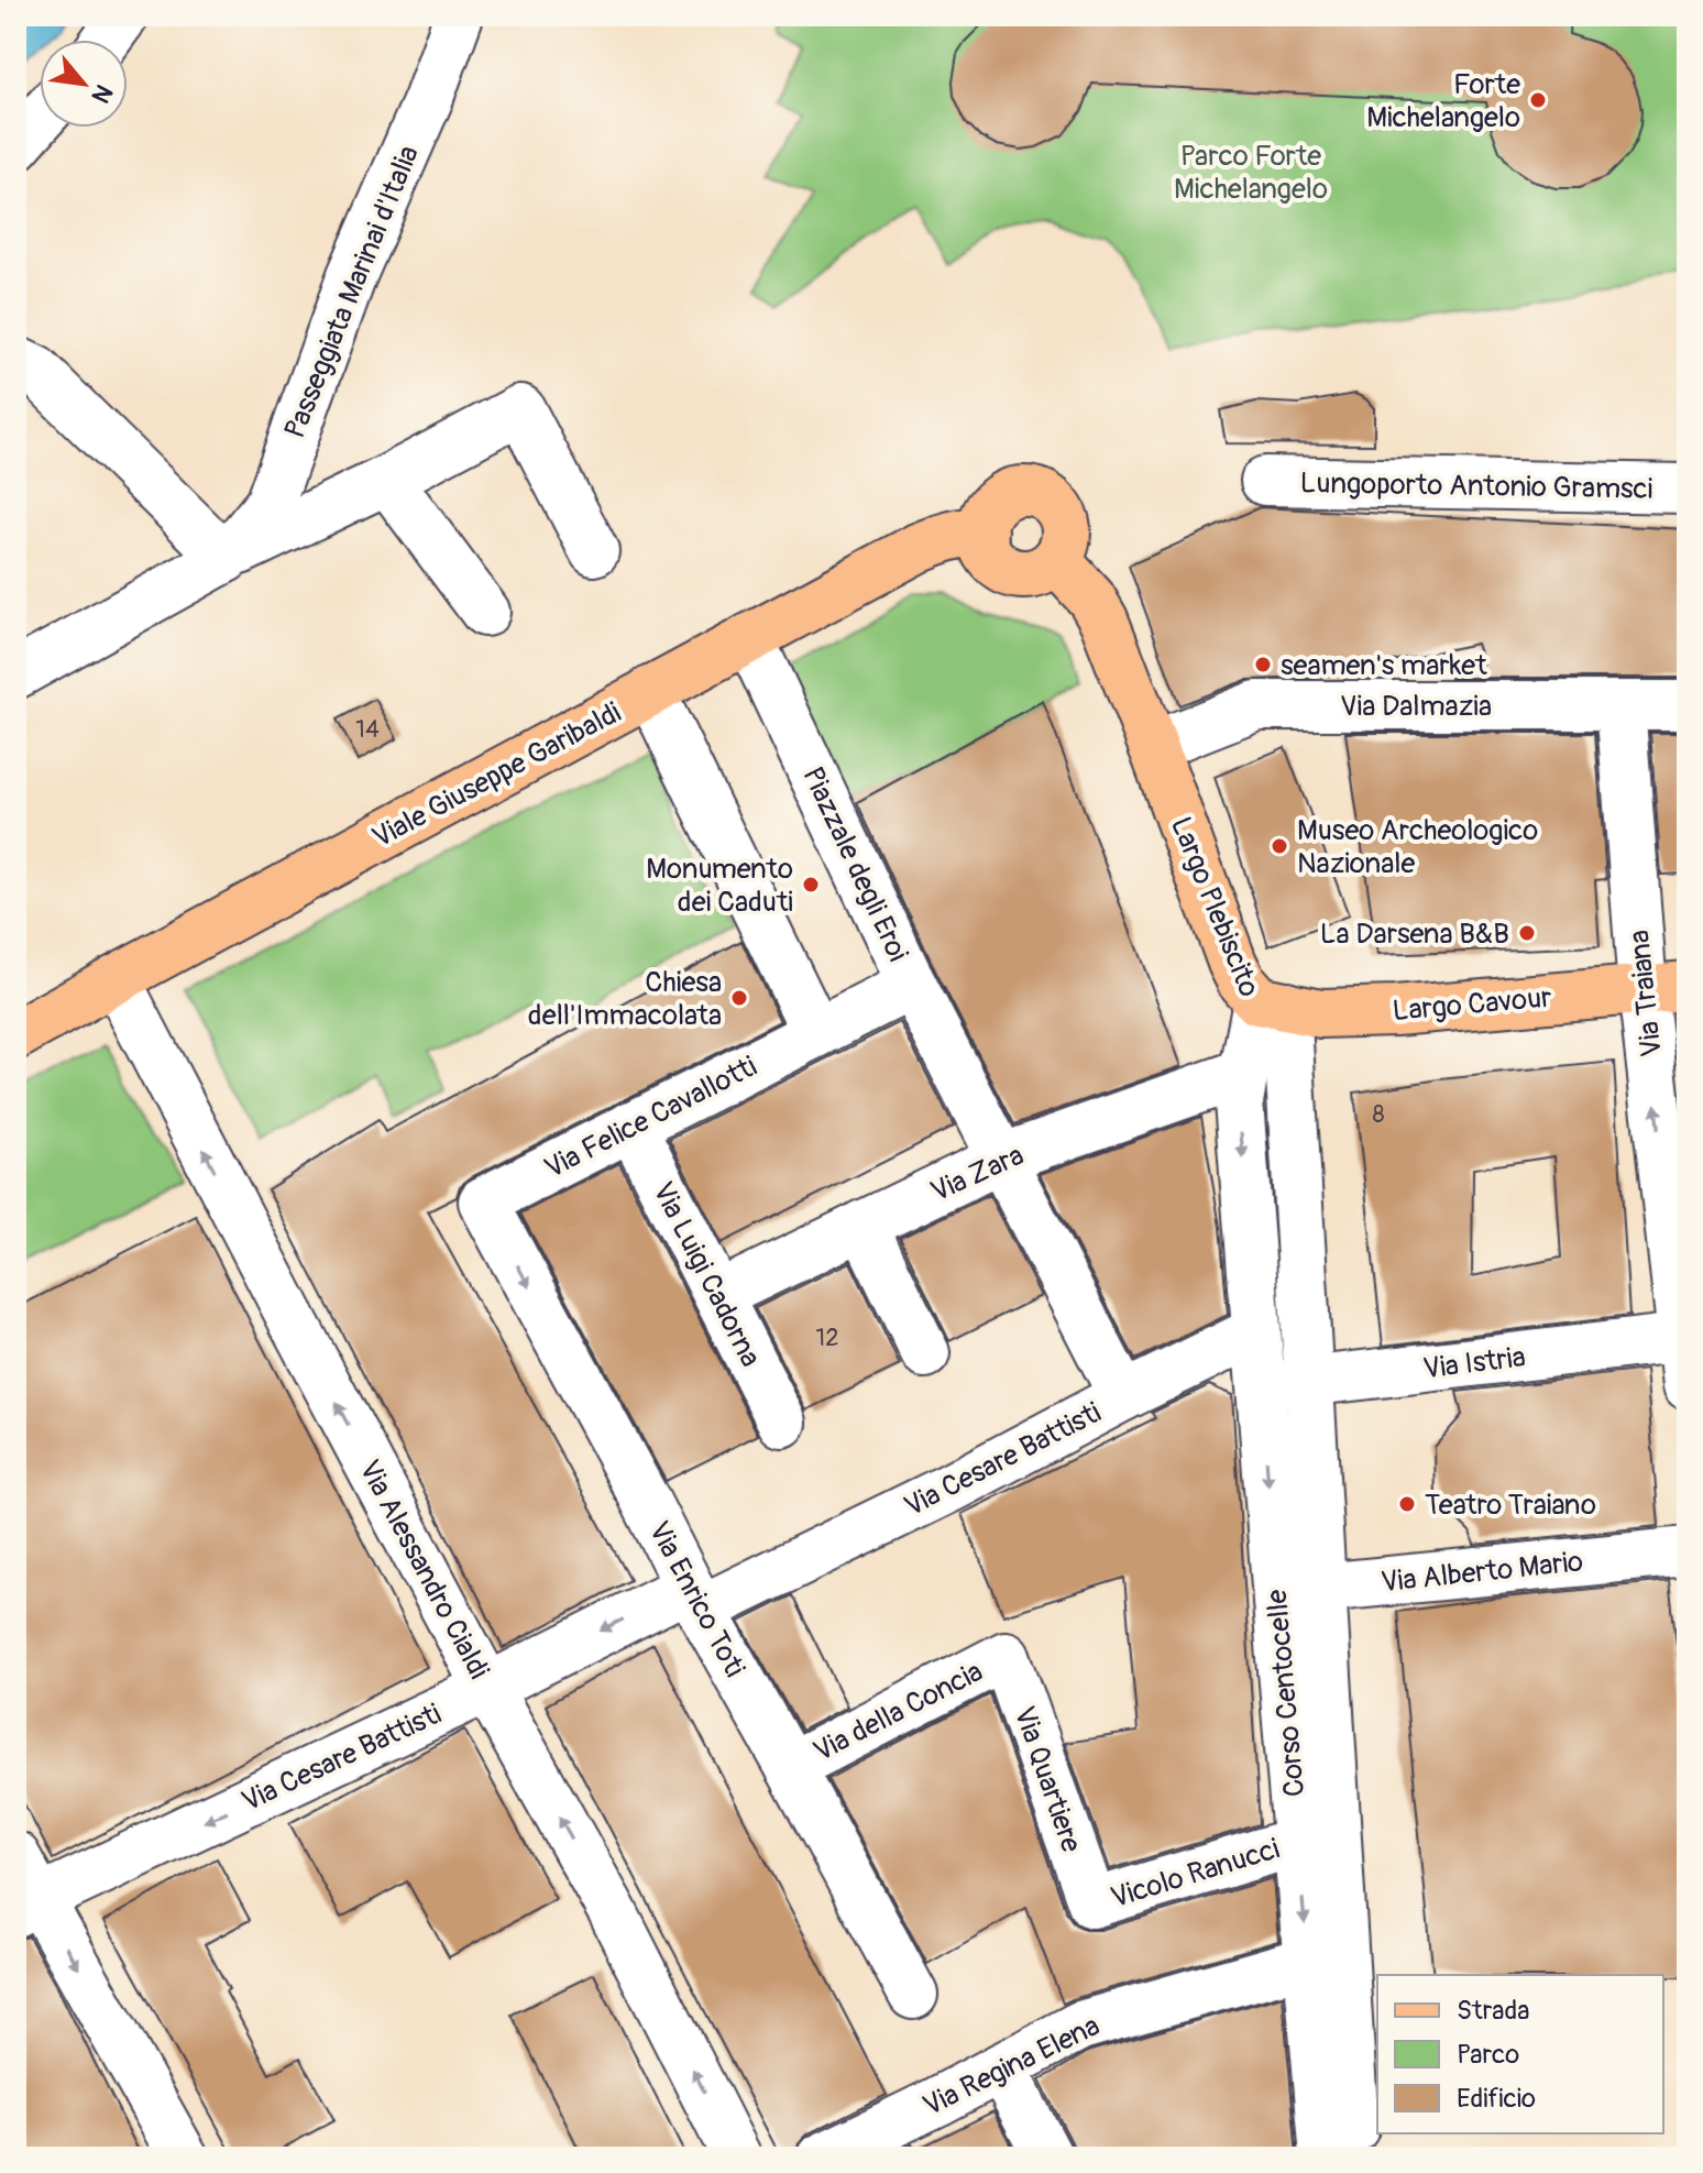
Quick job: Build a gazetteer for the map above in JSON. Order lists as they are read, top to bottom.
{
  "streets": {
    "main road": ["Viale Giuseppe Garibaldi", "Largo Plebiscito", "Largo Cavour"],
    "street": [
      "Passeggiata Marinai d'Italia",
      "Lungoporto Antonio Gramsci",
      "Via Dalmazia",
      "Piazzale degli Eroi",
      "Via Traiana",
      "Via Felice Cavallotti",
      "Via Zara",
      "Via Luigi Cadorna",
      "Via Istria",
      "Via Cesare Battisti",
      "Via Alessandro Cialdi",
      "Via Alberto Mario",
      "Via Enrico Toti",
      "Corso Centocelle",
      "Via della Concia",
      "Via Quartiere",
      "Vicolo Ranucci",
      "Via Regina Elena"
    ]
  },
  "crossings": [
    ["Via Dalmazia", "Largo Plebiscito"],
    ["Via Dalmazia", "Via Traiana"],
    ["Viale Giuseppe Garibaldi", "Piazzale degli Eroi"],
    ["Viale Giuseppe Garibaldi", "Largo Plebiscito"],
    ["Viale Giuseppe Garibaldi", "Via Alessandro Cialdi"],
    ["Piazzale degli Eroi", "Via Felice Cavallotti"],
    ["Largo Plebiscito", "Largo Cavour"],
    ["Largo Plebiscito", "Via Zara"],
    ["Largo Plebiscito", "Via Istria"],
    ["Largo Plebiscito", "Via Cesare Battisti"],
    ["Largo Plebiscito", "Corso Centocelle"],
    ["Via Traiana", "Largo Cavour"],
    ["Via Traiana", "Via Istria"],
    ["Via Felice Cavallotti", "Via Luigi Cadorna"],
    ["Via Felice Cavallotti", "Via Enrico Toti"],
    ["Via Zara", "Via Luigi Cadorna"],
    ["Via Istria", "Corso Centocelle"],
    ["Via Cesare Battisti", "Via Alessandro Cialdi"],
    ["Via Cesare Battisti", "Via Enrico Toti"],
    ["Via Alberto Mario", "Corso Centocelle"],
    ["Via Enrico Toti", "Via della Concia"],
    ["Corso Centocelle", "Vicolo Ranucci"],
    ["Corso Centocelle", "Via Regina Elena"],
    ["Via della Concia", "Via Quartiere"],
    ["Via Quartiere", "Vicolo Ranucci"]
  ],
  "one_way": ["Via Cesare Battisti", "Via Alessandro Cialdi"],
  "parks": ["Parco Forte Michelangelo"],
  "places": [
    "Forte Michelangelo",
    "seamen's market",
    "Museo Archeologico Nazionale",
    "Monumento dei Caduti",
    "La Darsena B&B",
    "Chiesa dell'Immacolata",
    "Teatro Traiano"
  ],
  "house_numbers": ["14", "8", "12"],
  "legend": ["Strada", "Parco", "Edificio"],
  "north": "bottom right"
}
